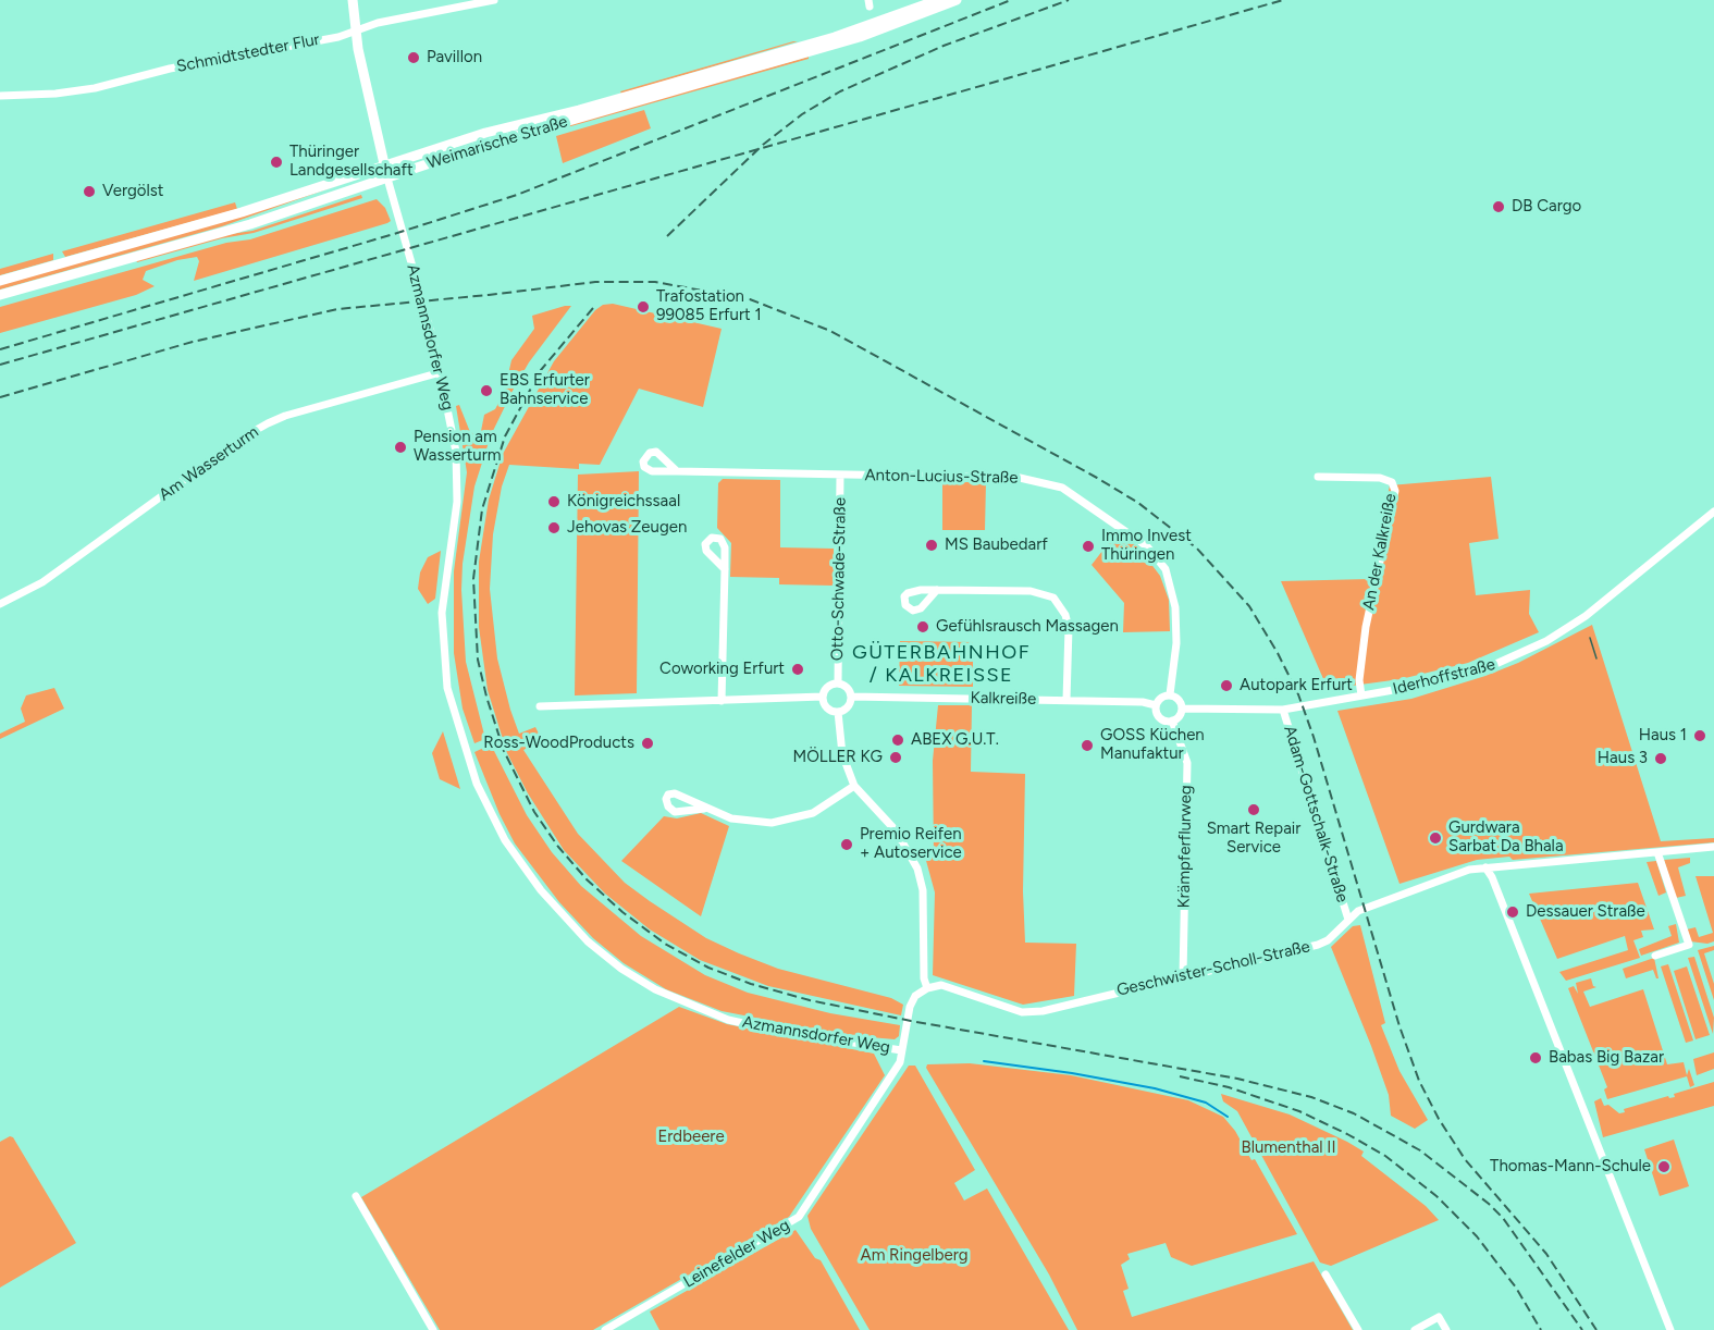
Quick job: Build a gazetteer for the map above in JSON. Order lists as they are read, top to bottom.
{
  "streets": {
    "main road": ["Weimarische Straße"],
    "street": [
      "Schmidtstedter Flur",
      "Azmannsdorfer Weg",
      "Am Wasserturm",
      "Anton-Lucius-Straße",
      "An der Kalkreiße",
      "Otto-Schwade-Straße",
      "Iderhoffstraße",
      "Kalkreiße",
      "Adam-Gottschalk-Straße",
      "Krämpferflurweg",
      "Geschwister-Scholl-Straße",
      "Leinefelder Weg"
    ]
  },
  "crossings": [
    ["Weimarische Straße", "Azmannsdorfer Weg"],
    ["Azmannsdorfer Weg", "Am Wasserturm"],
    ["Azmannsdorfer Weg", "Leinefelder Weg"],
    ["Anton-Lucius-Straße", "Otto-Schwade-Straße"],
    ["Anton-Lucius-Straße", "Kalkreiße"],
    ["Anton-Lucius-Straße", "Krämpferflurweg"],
    ["An der Kalkreiße", "Iderhoffstraße"],
    ["Otto-Schwade-Straße", "Kalkreiße"],
    ["Iderhoffstraße", "Adam-Gottschalk-Straße"],
    ["Kalkreiße", "Krämpferflurweg"],
    ["Adam-Gottschalk-Straße", "Geschwister-Scholl-Straße"],
    ["Krämpferflurweg", "Geschwister-Scholl-Straße"]
  ],
  "districts": ["GÜTERBAHNHOF / KALKREISSE"],
  "parks": ["Erdbeere", "Blumenthal II", "Am Ringelberg"],
  "places": [
    "Pavillon",
    "Thüringer Landgesellschaft",
    "Vergölst",
    "DB Cargo",
    "Trafostation 99085 Erfurt 1",
    "EBS Erfurter Bahnservice",
    "Pension am Wasserturm",
    "Königreichssaal",
    "Jehovas Zeugen",
    "MS Baubedarf",
    "Immo Invest Thüringen",
    "Gefühlsrausch Massagen",
    "Coworking Erfurt",
    "Autopark Erfurt",
    "Haus 1",
    "ABEX G.U.T.",
    "Ross-WoodProducts",
    "GOSS Küchen Manufaktur",
    "MÖLLER KG",
    "Haus 3",
    "Smart Repair Service",
    "Gurdwara Sarbat Da Bhala",
    "Premio Reifen + Autoservice",
    "Dessauer Straße",
    "Babas Big Bazar",
    "Thomas-Mann-Schule"
  ]
}
